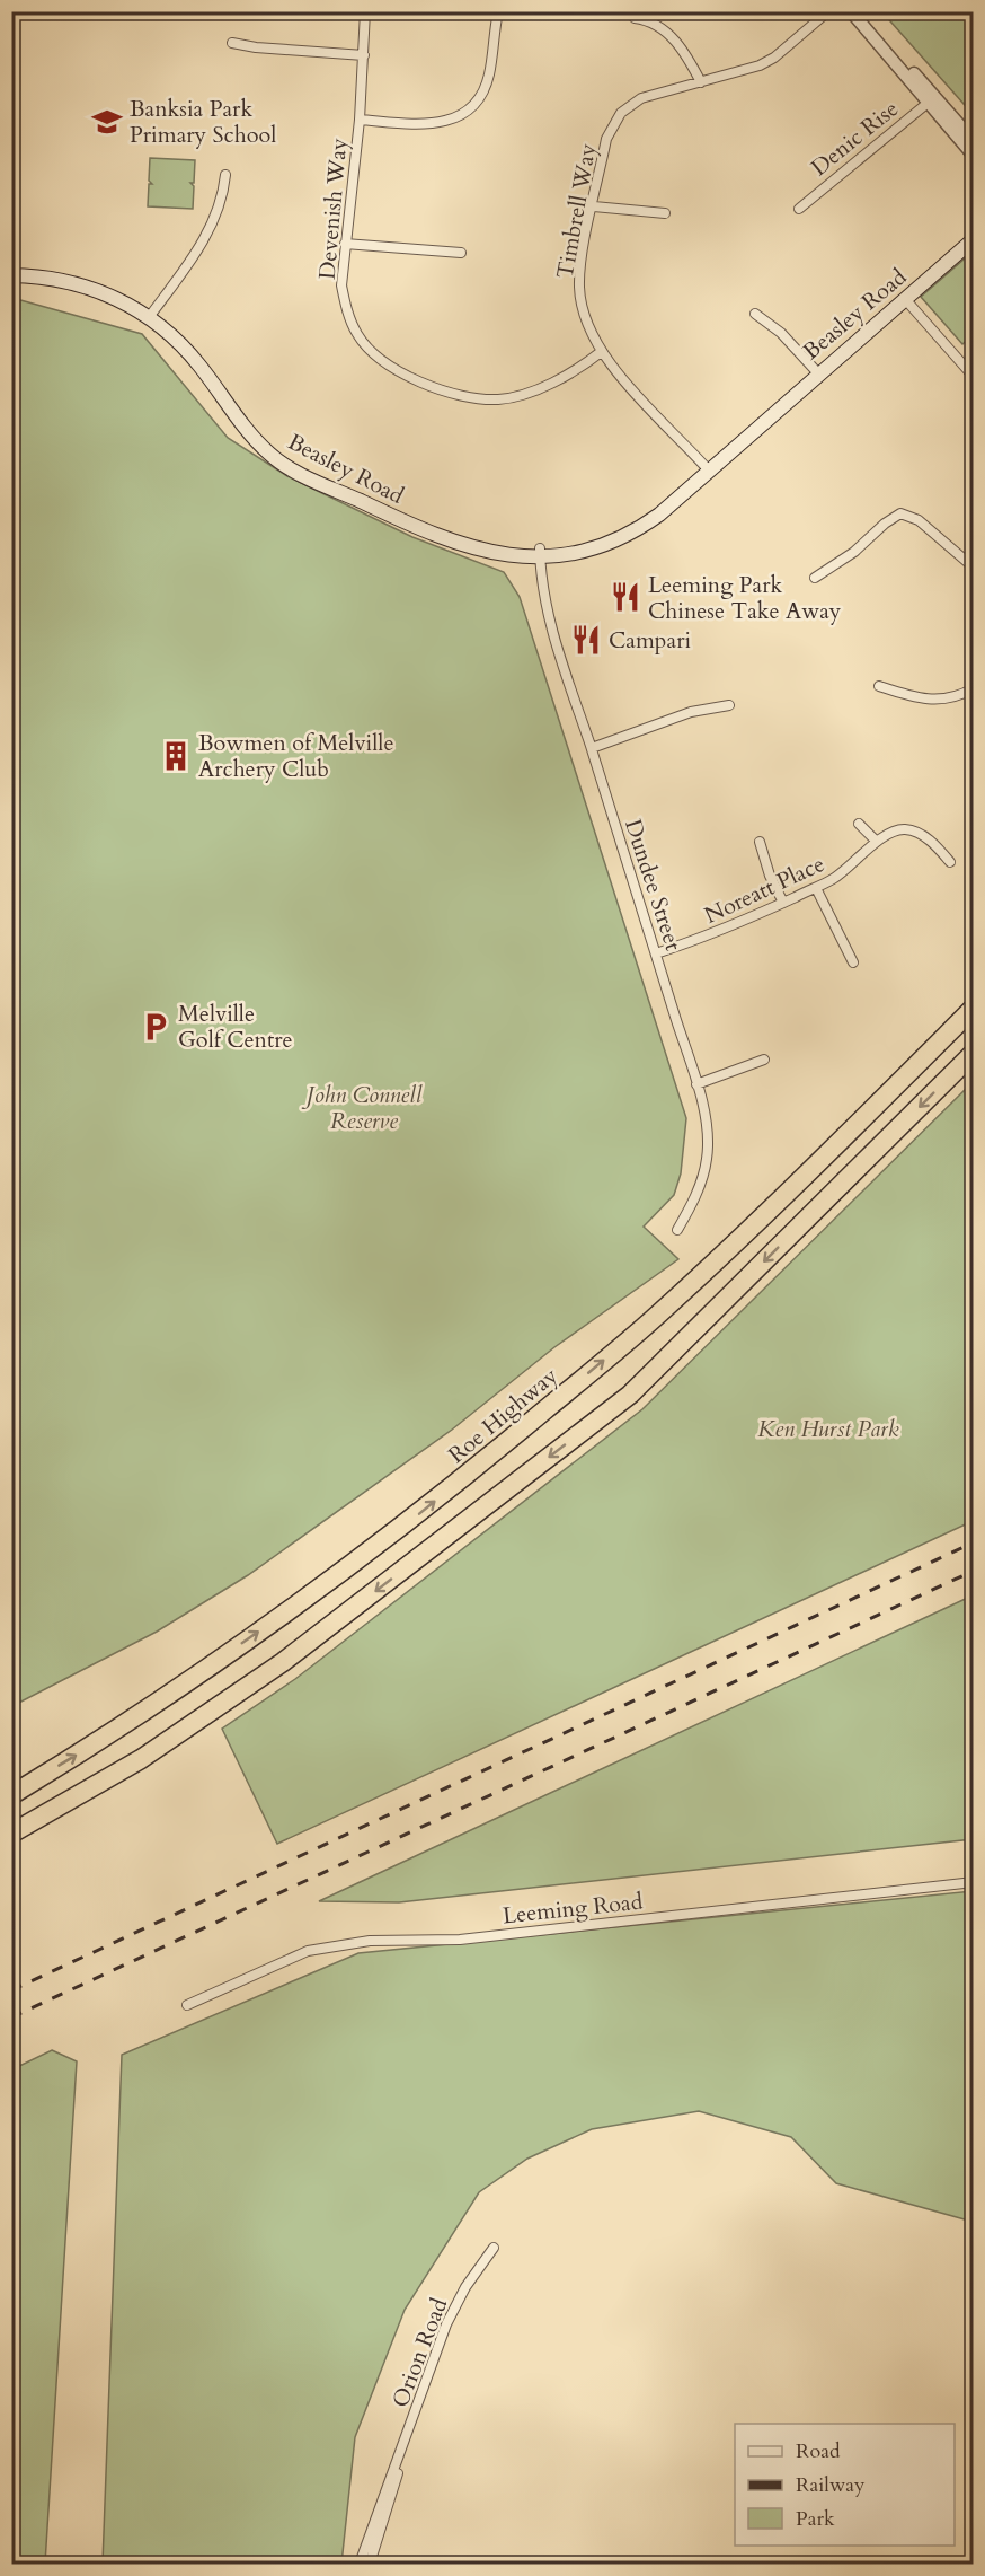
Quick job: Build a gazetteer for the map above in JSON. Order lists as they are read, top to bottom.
{
  "streets": {
    "highway": ["Roe Highway"],
    "main road": ["Beasley Road"],
    "street": [
      "Denic Rise",
      "Devenish Way",
      "Timbrell Way",
      "Dundee Street",
      "Noreatt Place",
      "Leeming Road",
      "Orion Road"
    ]
  },
  "crossings": [
    ["Devenish Way", "Timbrell Way"],
    ["Timbrell Way", "Beasley Road"],
    ["Beasley Road", "Dundee Street"],
    ["Dundee Street", "Noreatt Place"]
  ],
  "parks": ["John Connell Reserve", "Ken Hurst Park"],
  "places": {
    "school or university": ["Banksia Park Primary School"],
    "restaurant": ["Leeming Park Chinese Take Away", "Campari"],
    "building": ["Bowmen of Melville Archery Club"],
    "parking": ["Melville Golf Centre"]
  },
  "legend": ["Road", "Railway", "Park"]
}
